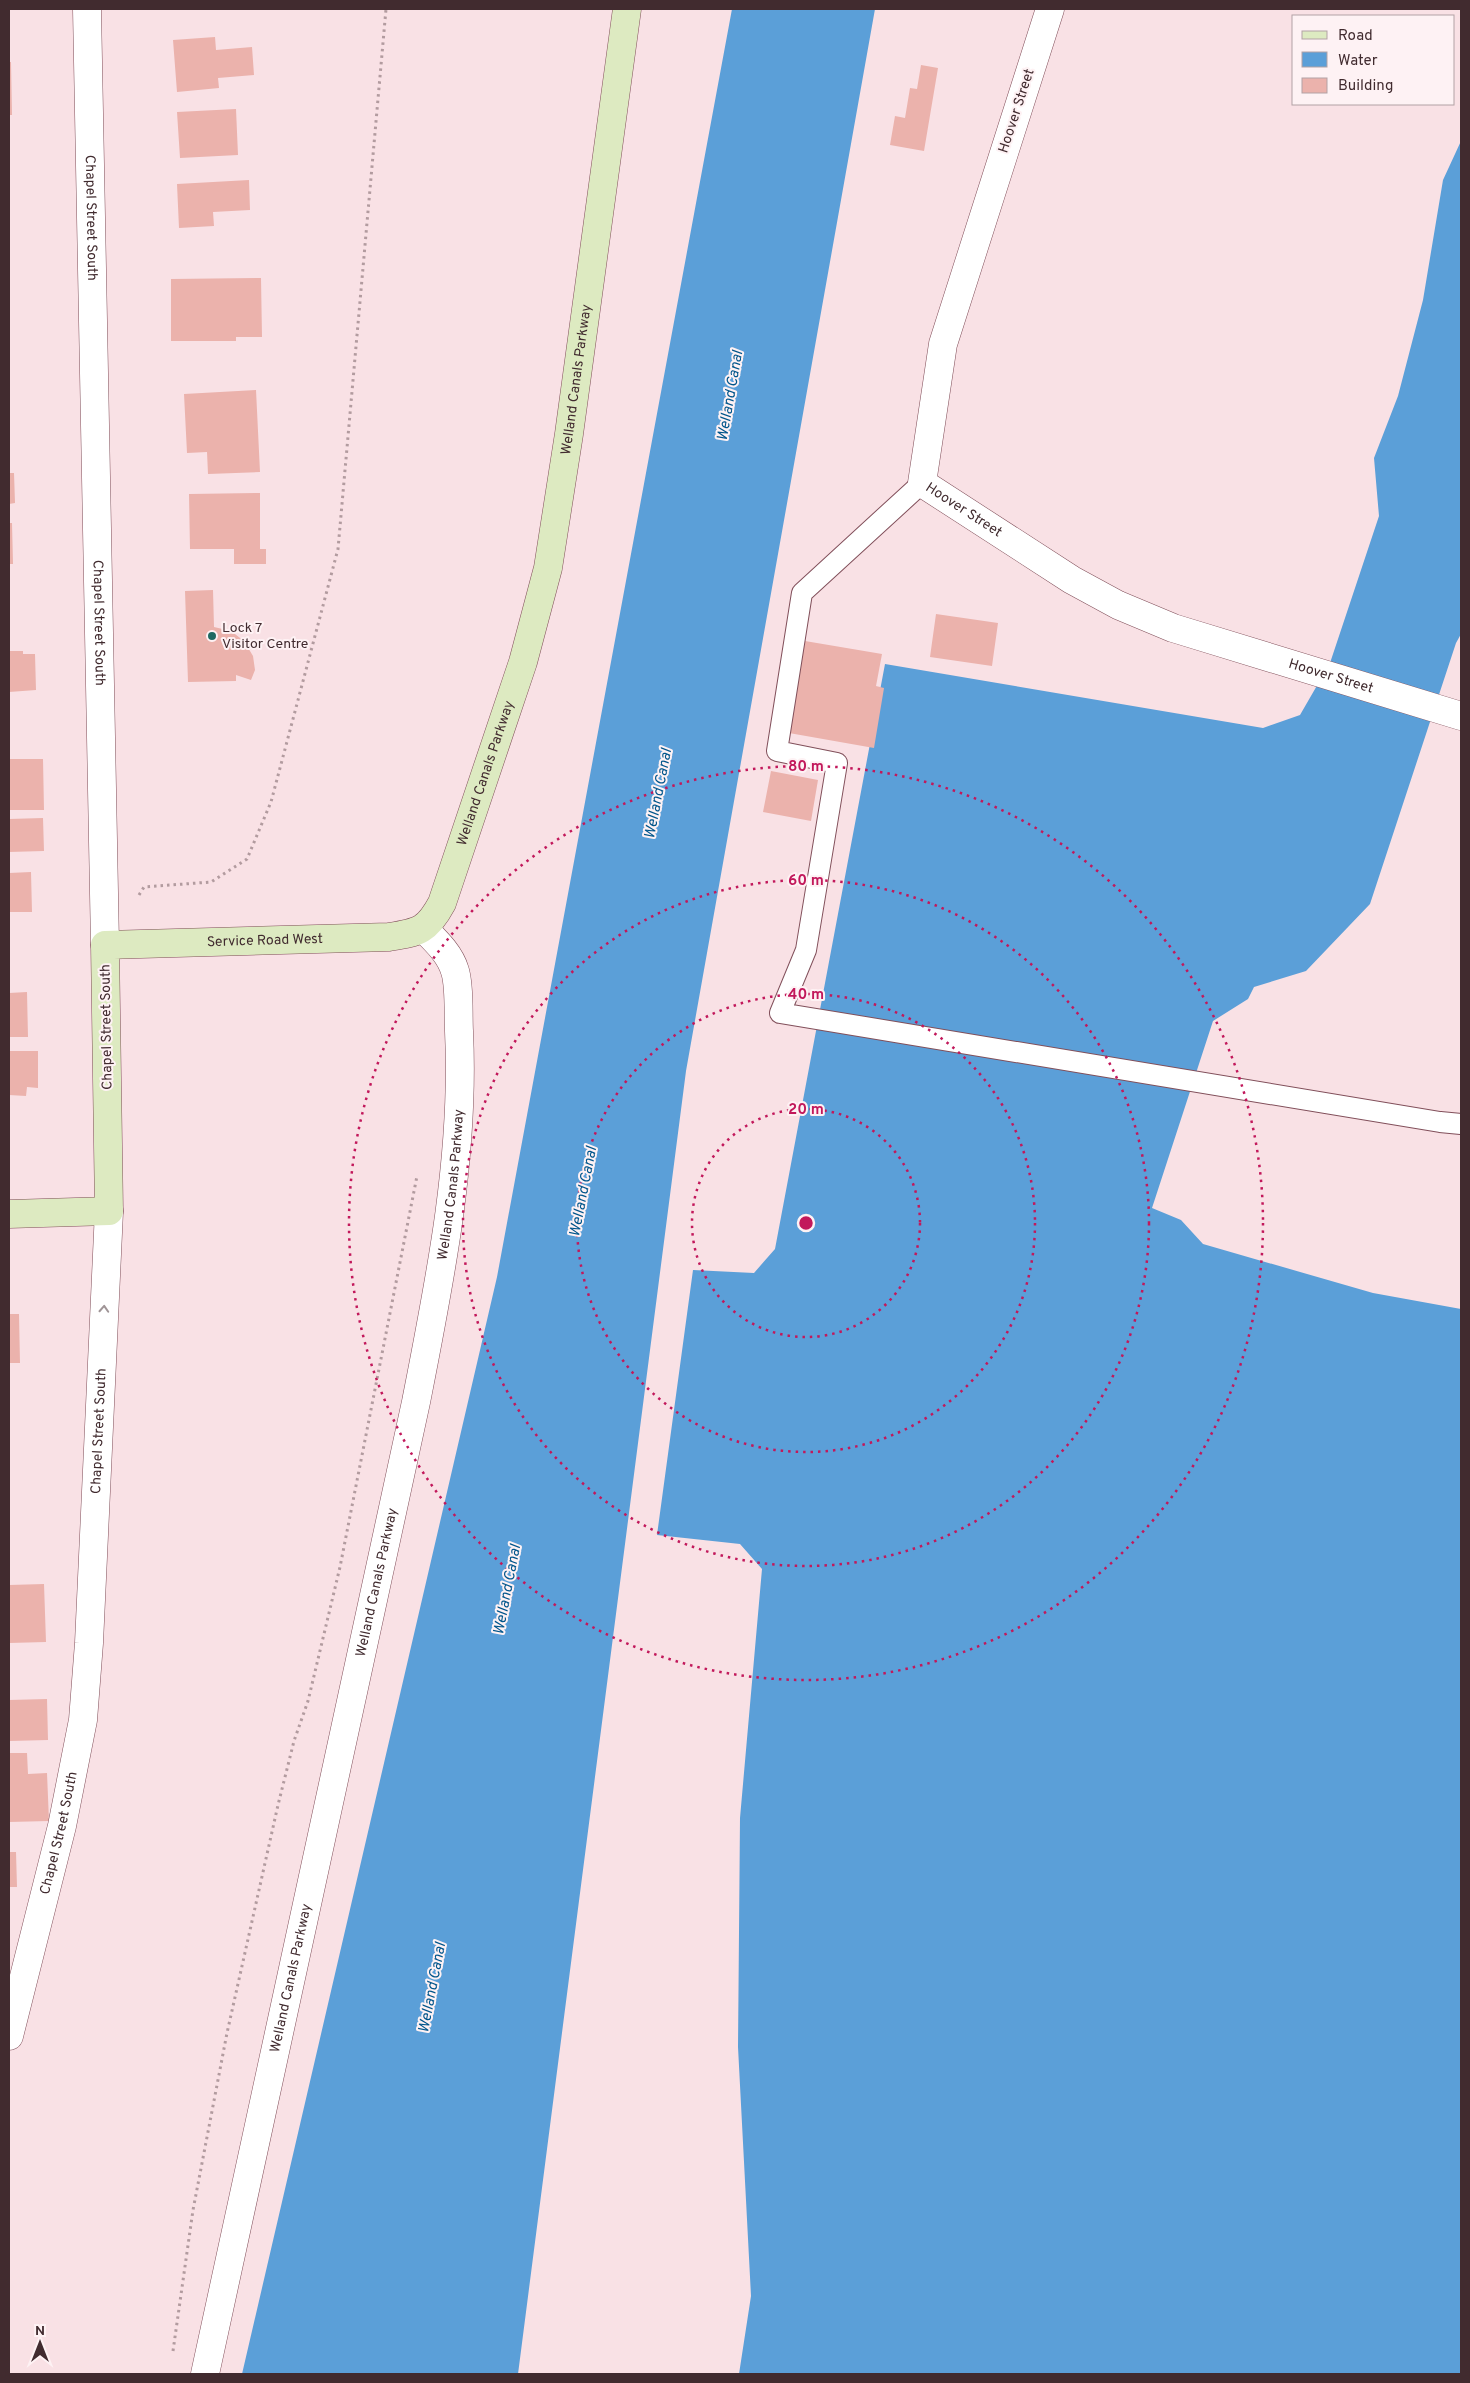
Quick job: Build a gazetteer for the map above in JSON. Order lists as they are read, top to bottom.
{
  "streets": {
    "street": [
      "Hoover Street",
      "Chapel Street South",
      "Welland Canals Parkway",
      "Service Road West"
    ]
  },
  "crossings": [
    ["Chapel Street South", "Service Road West"],
    ["Welland Canals Parkway", "Service Road West"]
  ],
  "one_way": ["Chapel Street South"],
  "water": ["Welland Canal"],
  "places": ["Lock 7 Visitor Centre"],
  "legend": ["Road", "Water", "Building"],
  "north": "top",
  "rings": [
    "80 m",
    "60 m",
    "40 m",
    "20 m"
  ]
}
